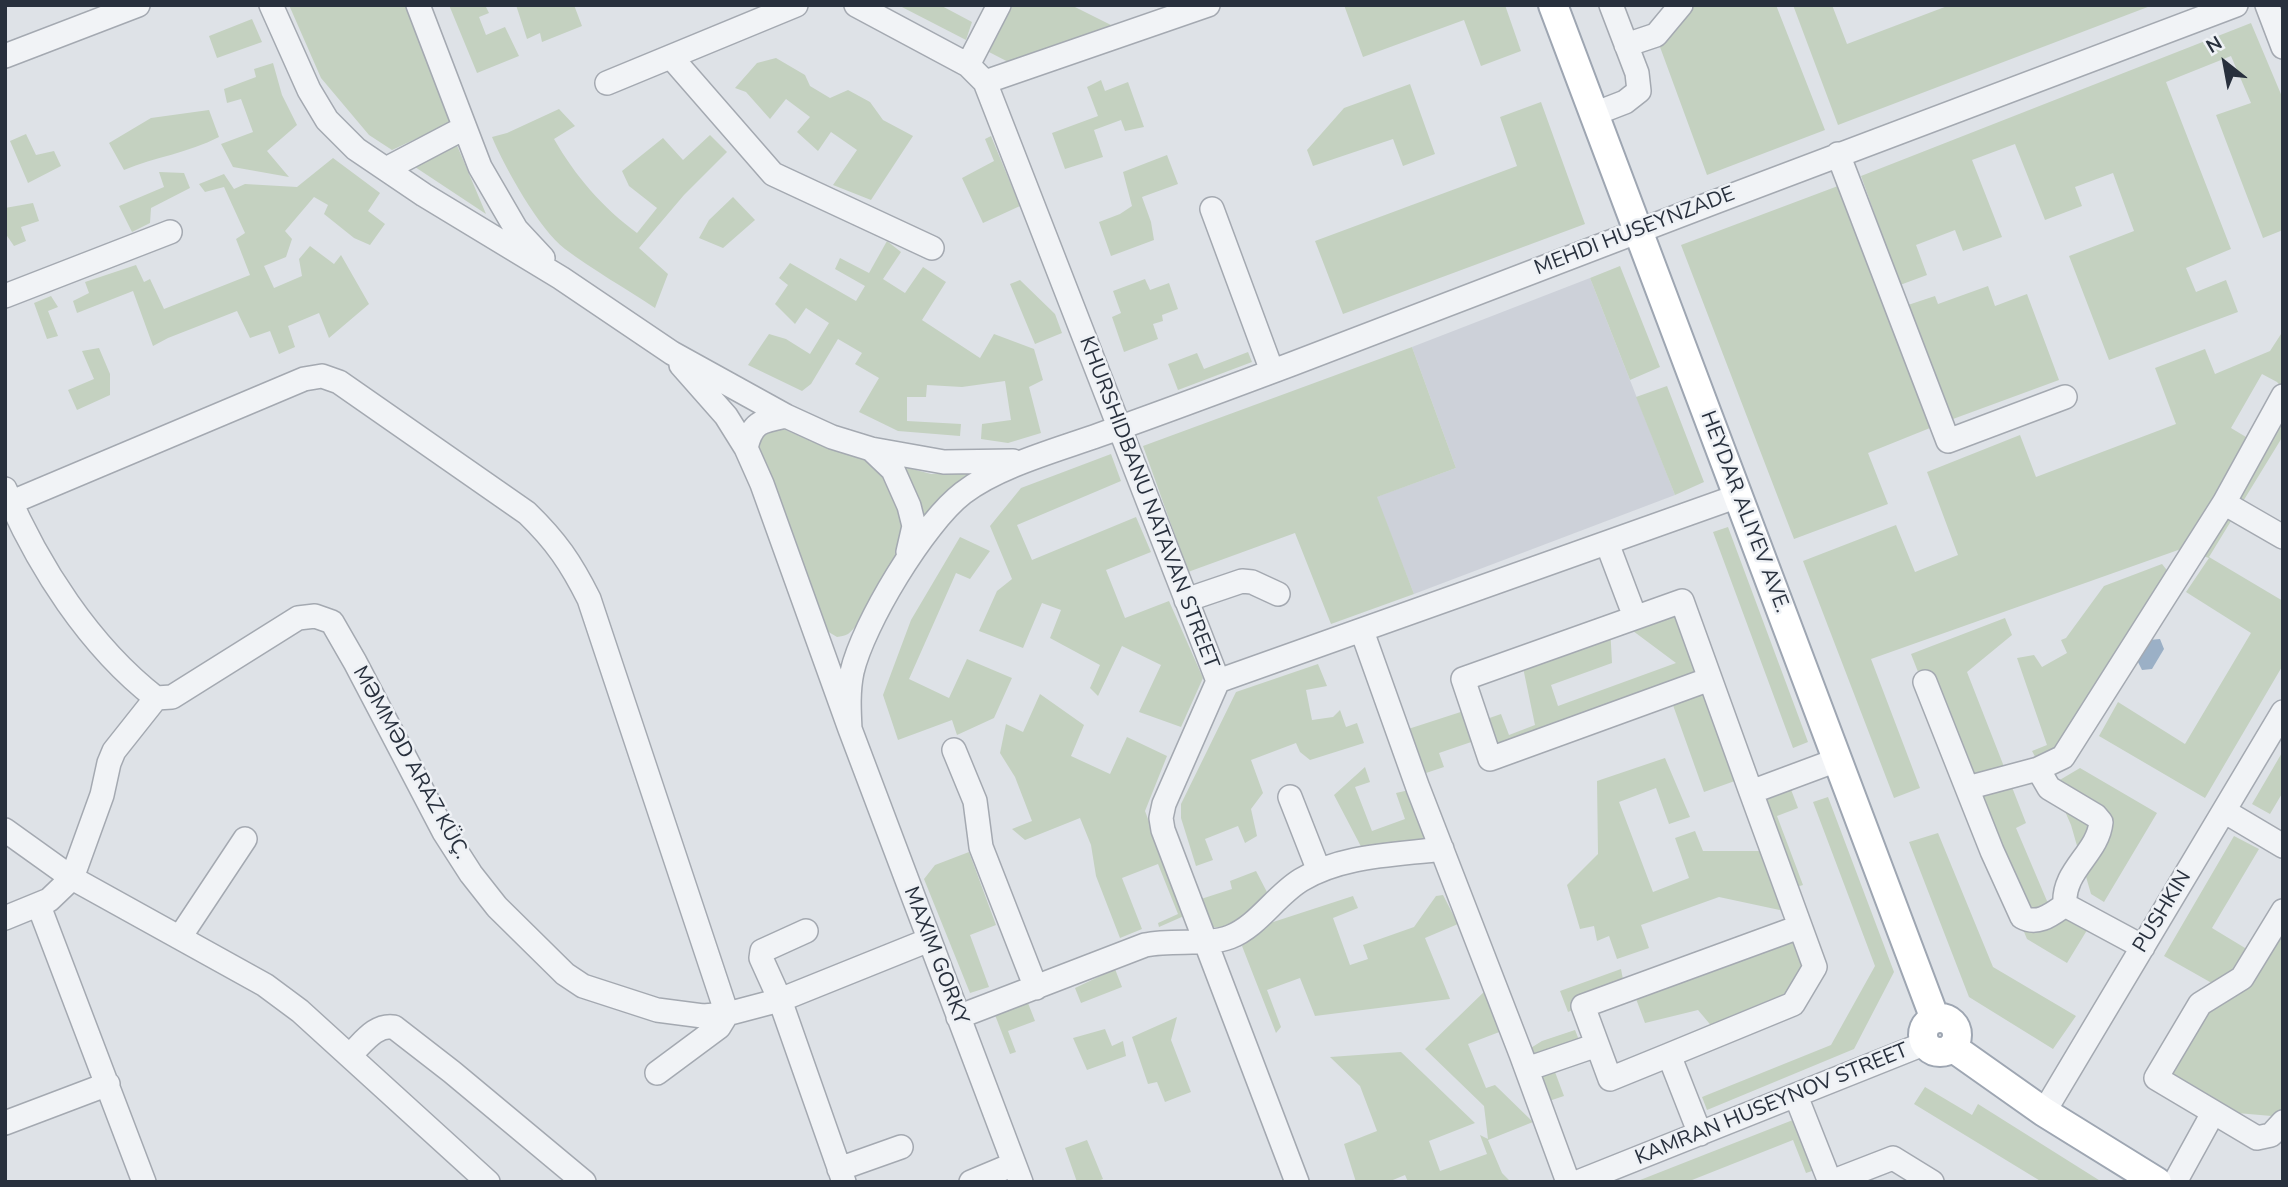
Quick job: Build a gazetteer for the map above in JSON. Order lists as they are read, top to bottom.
{
  "streets": {
    "main road": ["HEYDAR ALIYEV AVE."],
    "street": [
      "MEHDI HUSEYNZADE",
      "KHURSHIDBANU NATAVAN STREET",
      "MƏMMƏD ARAZ KÜÇ.",
      "PUSHKIN",
      "MAXIM GORKY",
      "KAMRAN HUSEYNOV STREET"
    ]
  },
  "crossings": [
    ["MEHDI HUSEYNZADE", "KHURSHIDBANU NATAVAN STREET"],
    ["MEHDI HUSEYNZADE", "HEYDAR ALIYEV AVE."],
    ["HEYDAR ALIYEV AVE.", "KAMRAN HUSEYNOV STREET"],
    ["MƏMMƏD ARAZ KÜÇ.", "MAXIM GORKY"]
  ],
  "north": "top left"
}
